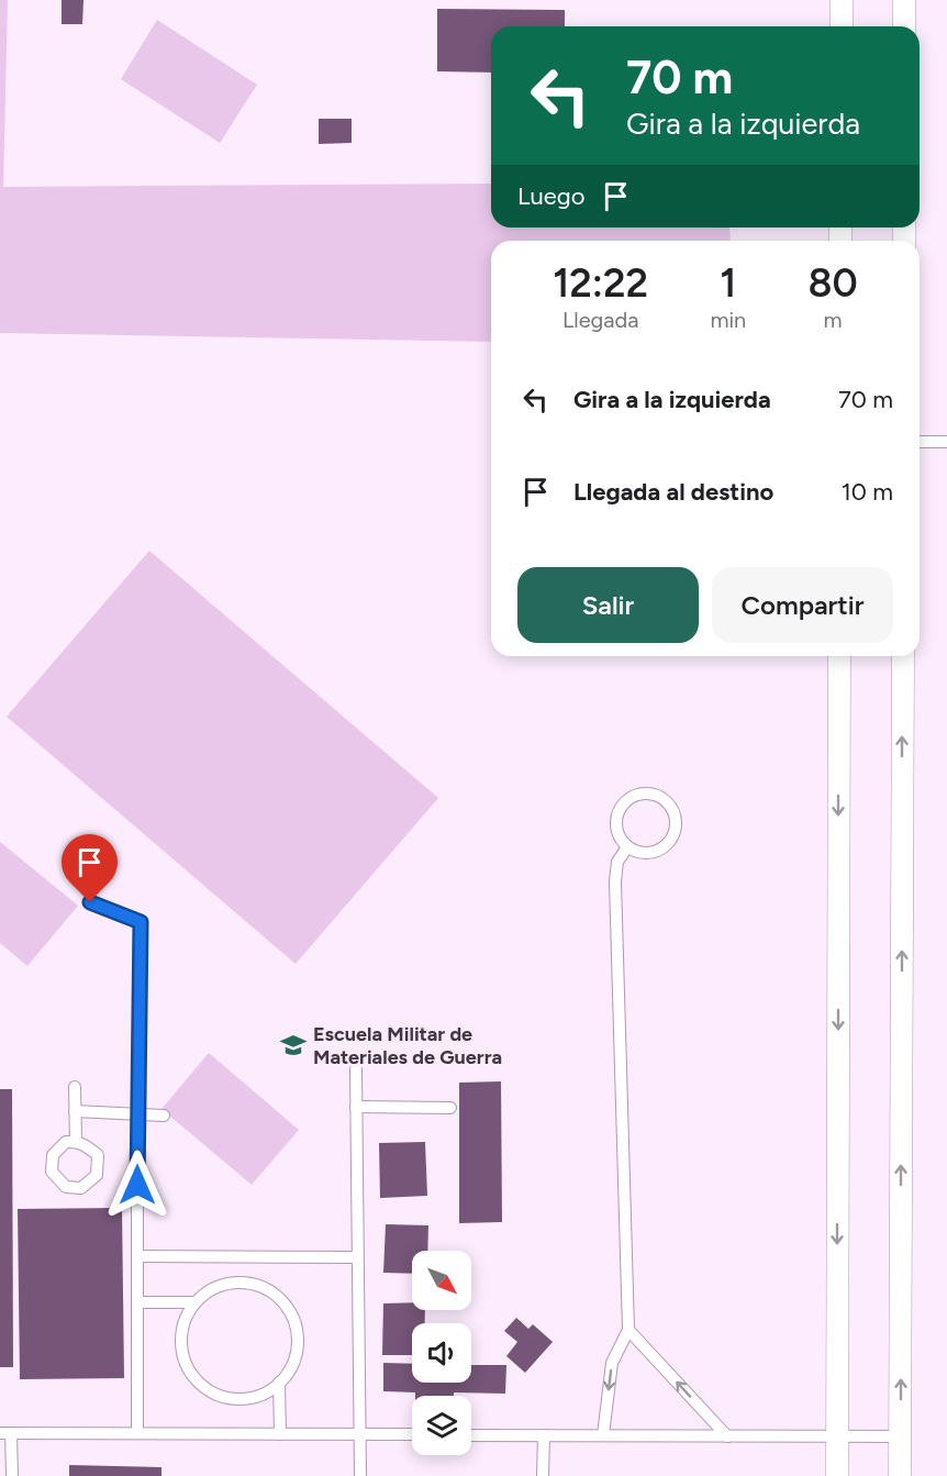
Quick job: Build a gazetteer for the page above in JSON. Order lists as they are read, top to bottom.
{
  "places": {
    "school or university": ["Escuela Militar de Materiales de Guerra"]
  },
  "north": "bottom right",
  "page": {
    "turn": ["70 m", "Gira a la izquierda"],
    "then": "Luego",
    "eta": [
      "12:22",
      "Llegada",
      "1",
      "min",
      "80",
      "m"
    ],
    "list": [
      {
        "name": "Gira a la izquierda",
        "value": "70 m"
      },
      {
        "name": "Llegada al destino",
        "value": "10 m"
      }
    ],
    "buttons": ["Salir", "Compartir"]
  }
}
